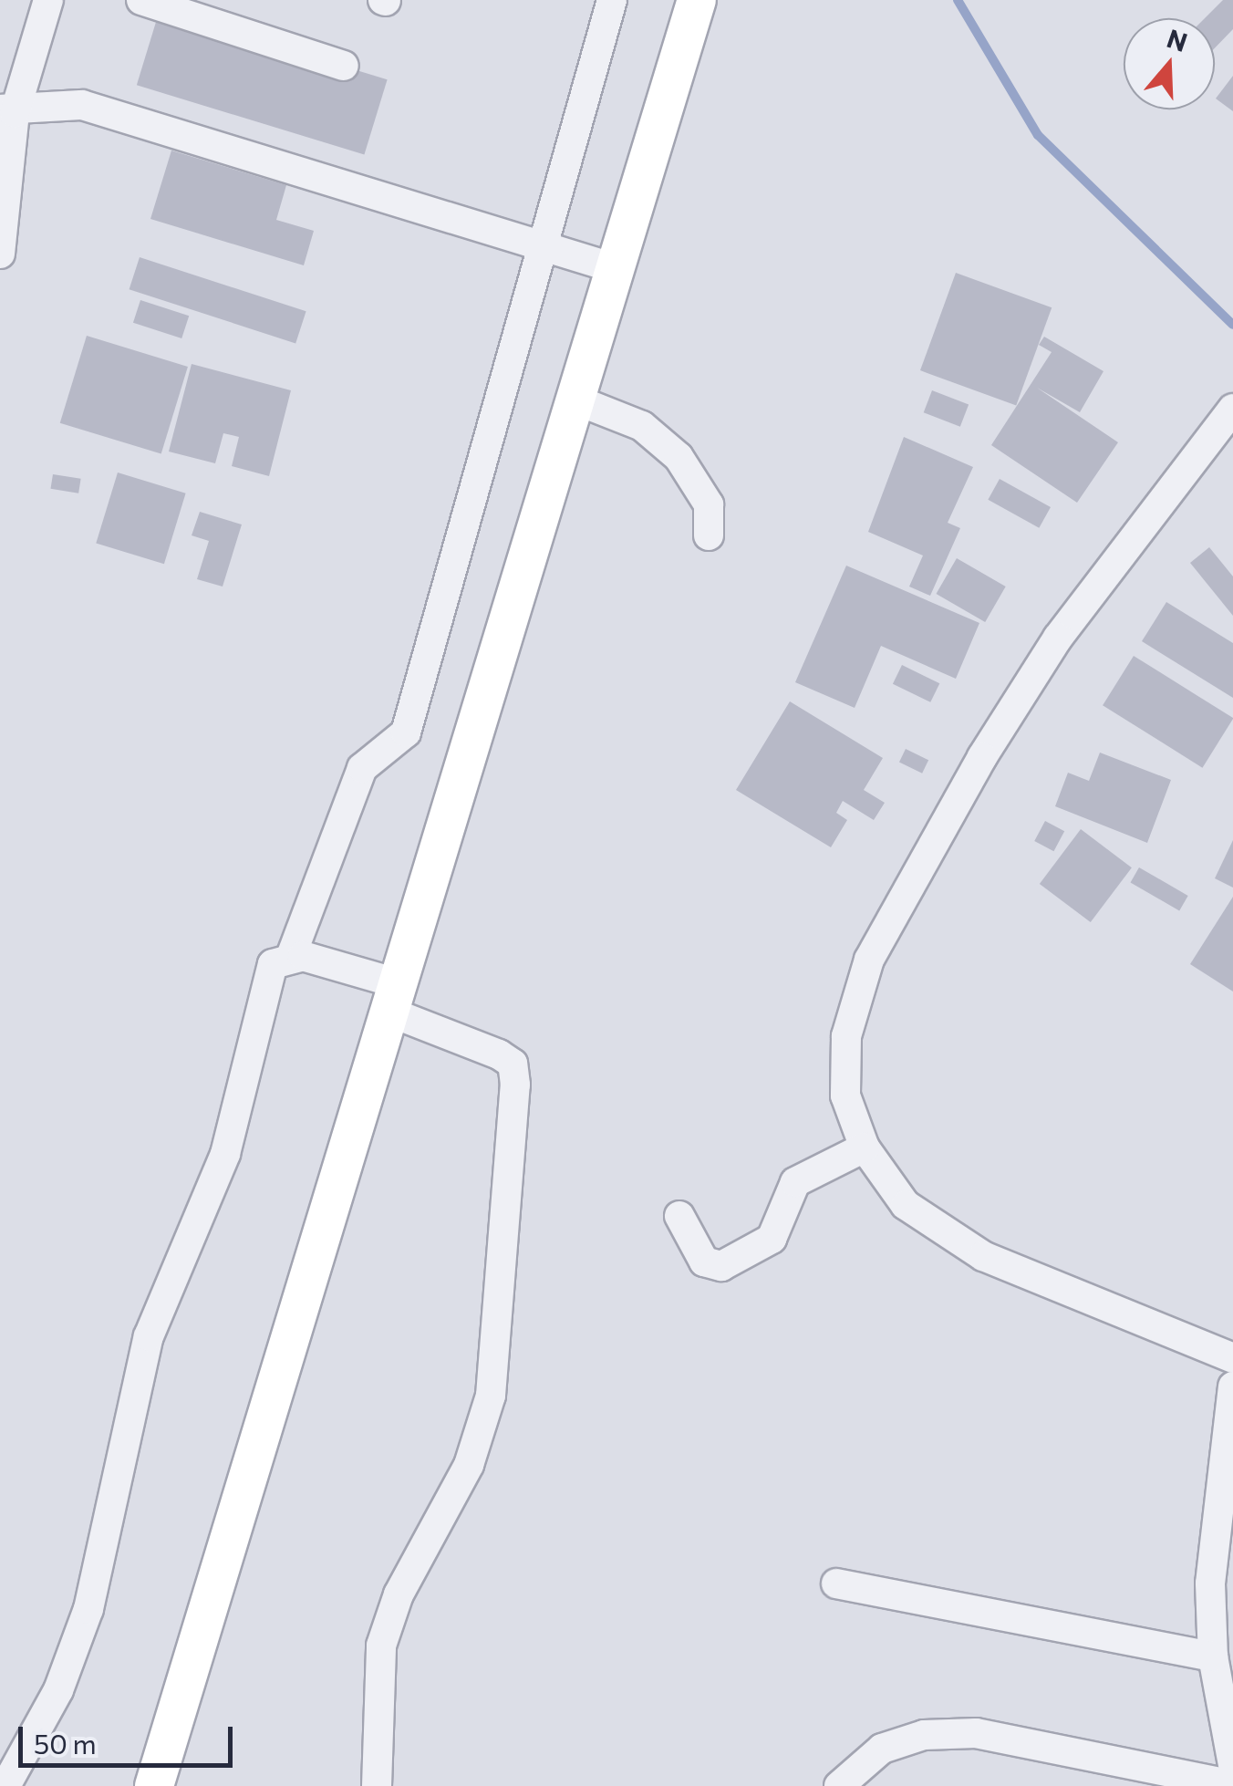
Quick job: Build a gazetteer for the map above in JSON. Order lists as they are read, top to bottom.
{
  "scale_bar": "50 m",
  "north": "top"
}
